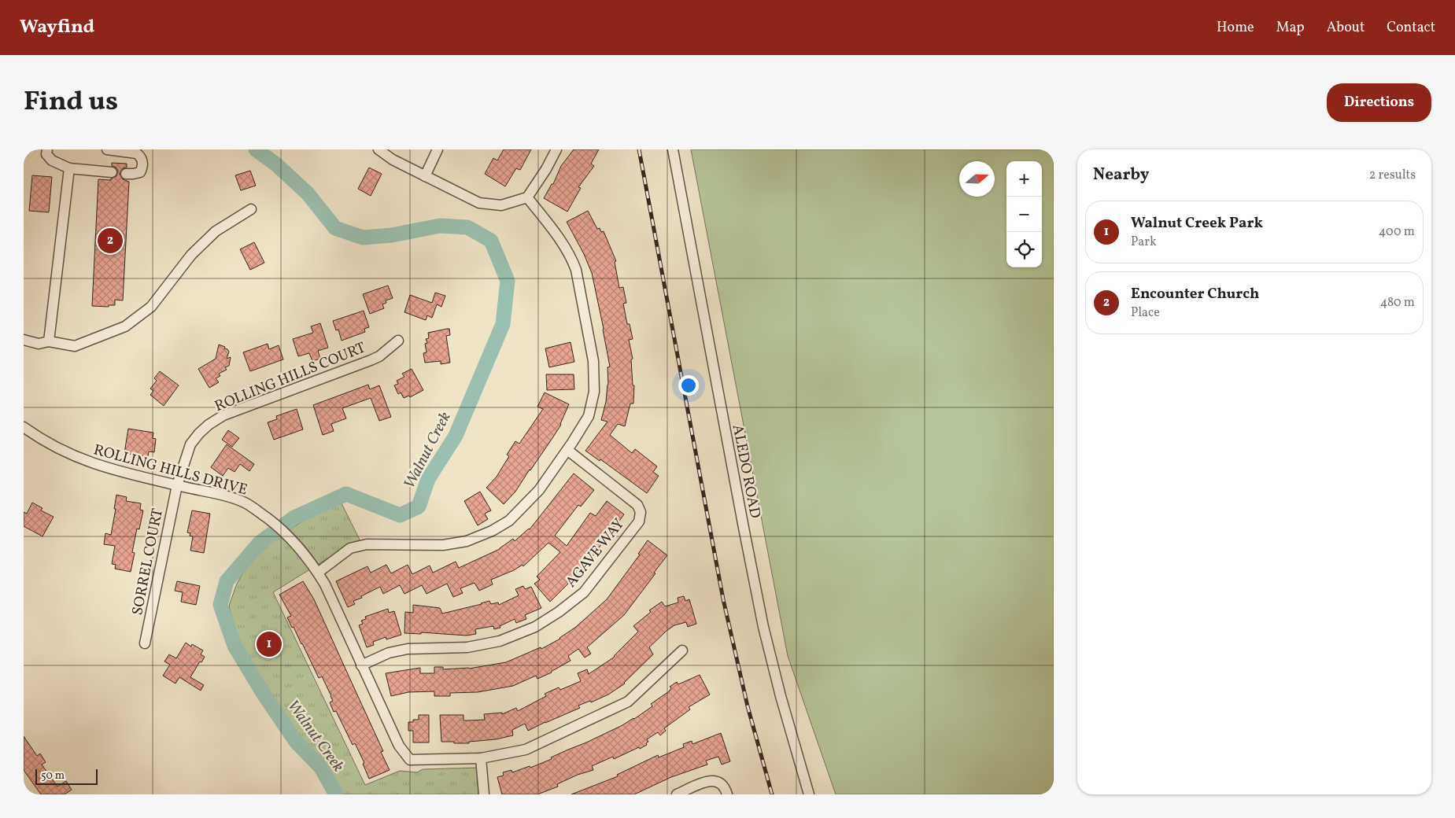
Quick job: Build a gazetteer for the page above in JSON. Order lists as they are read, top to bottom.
{
  "streets": {
    "street": [
      "ROLLING HILLS COURT",
      "ROLLING HILLS DRIVE",
      "ALEDO ROAD",
      "AGAVE WAY",
      "SORREL COURT"
    ]
  },
  "crossings": [
    ["ROLLING HILLS COURT", "ROLLING HILLS DRIVE"],
    ["ROLLING HILLS COURT", "SORREL COURT"],
    ["ROLLING HILLS DRIVE", "AGAVE WAY"],
    ["ROLLING HILLS DRIVE", "SORREL COURT"]
  ],
  "water": ["Walnut Creek"],
  "scale_bar": "50 m",
  "north": "right",
  "page": {
    "header": "Wayfind",
    "nav": [
      "Home",
      "Map",
      "About",
      "Contact"
    ],
    "title": "Find us",
    "buttons": "Directions",
    "heading": ["Nearby", "2 results"],
    "map_buttons": ["+", "−"],
    "list": [
      {
        "mark": "1",
        "name": "Walnut Creek Park",
        "note": "Park",
        "value": "400 m"
      },
      {
        "mark": "2",
        "name": "Encounter Church",
        "note": "Place",
        "value": "480 m"
      }
    ],
    "pins": ["2", "1"],
    "scale": "50 m"
  }
}
